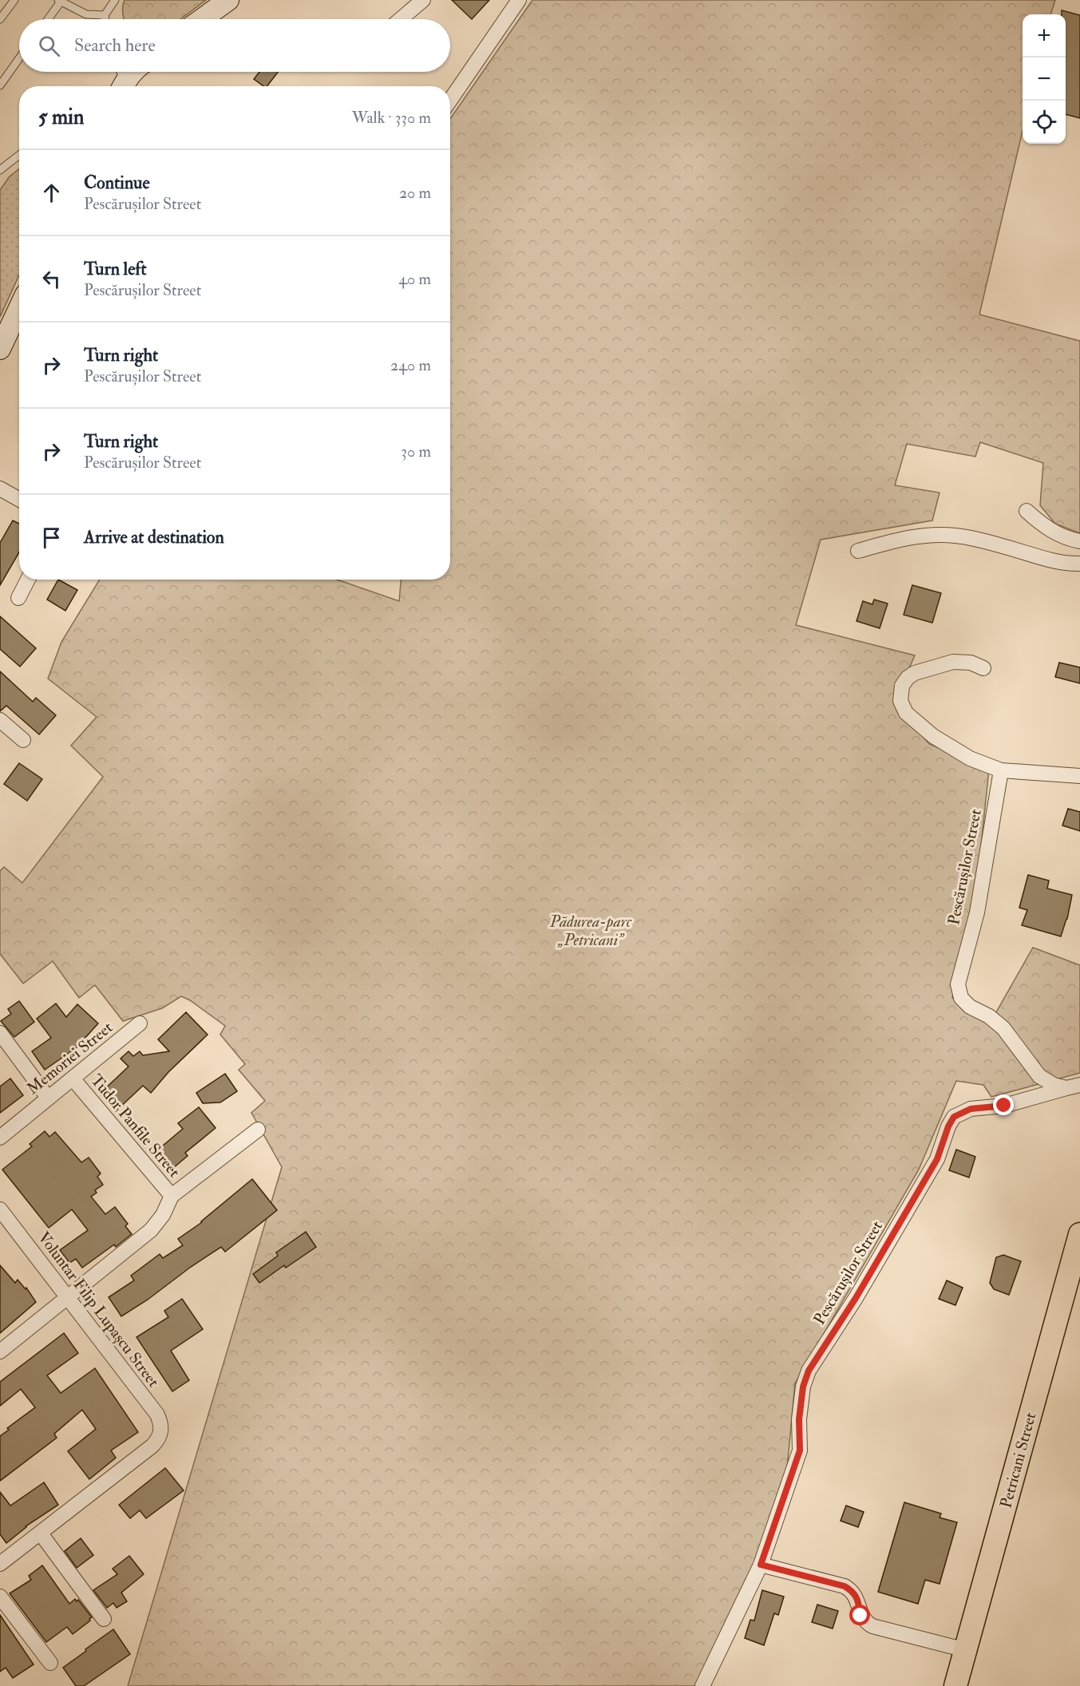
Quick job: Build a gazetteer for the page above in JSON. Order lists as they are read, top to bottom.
{
  "streets": {
    "main road": ["Petricani Street"],
    "street": [
      "Pescărușilor Street",
      "Memoriei Street",
      "Tudor Panfile Street",
      "Voluntar Filip Lupașcu Street"
    ]
  },
  "crossings": [
    ["Memoriei Street", "Tudor Panfile Street"],
    ["Tudor Panfile Street", "Voluntar Filip Lupașcu Street"]
  ],
  "parks": ["Pădurea-parc „Petricani”"],
  "page": {
    "map_buttons": ["+", "−"],
    "search": "Search here",
    "heading": ["5 min", "Walk · 330 m"],
    "list": [
      ["Continue", "Pescărușilor Street", "20 m"],
      ["Turn left", "Pescărușilor Street", "40 m"],
      ["Turn right", "Pescărușilor Street", "240 m"],
      ["Turn right", "Pescărușilor Street", "30 m"],
      "Arrive at destination"
    ]
  }
}
